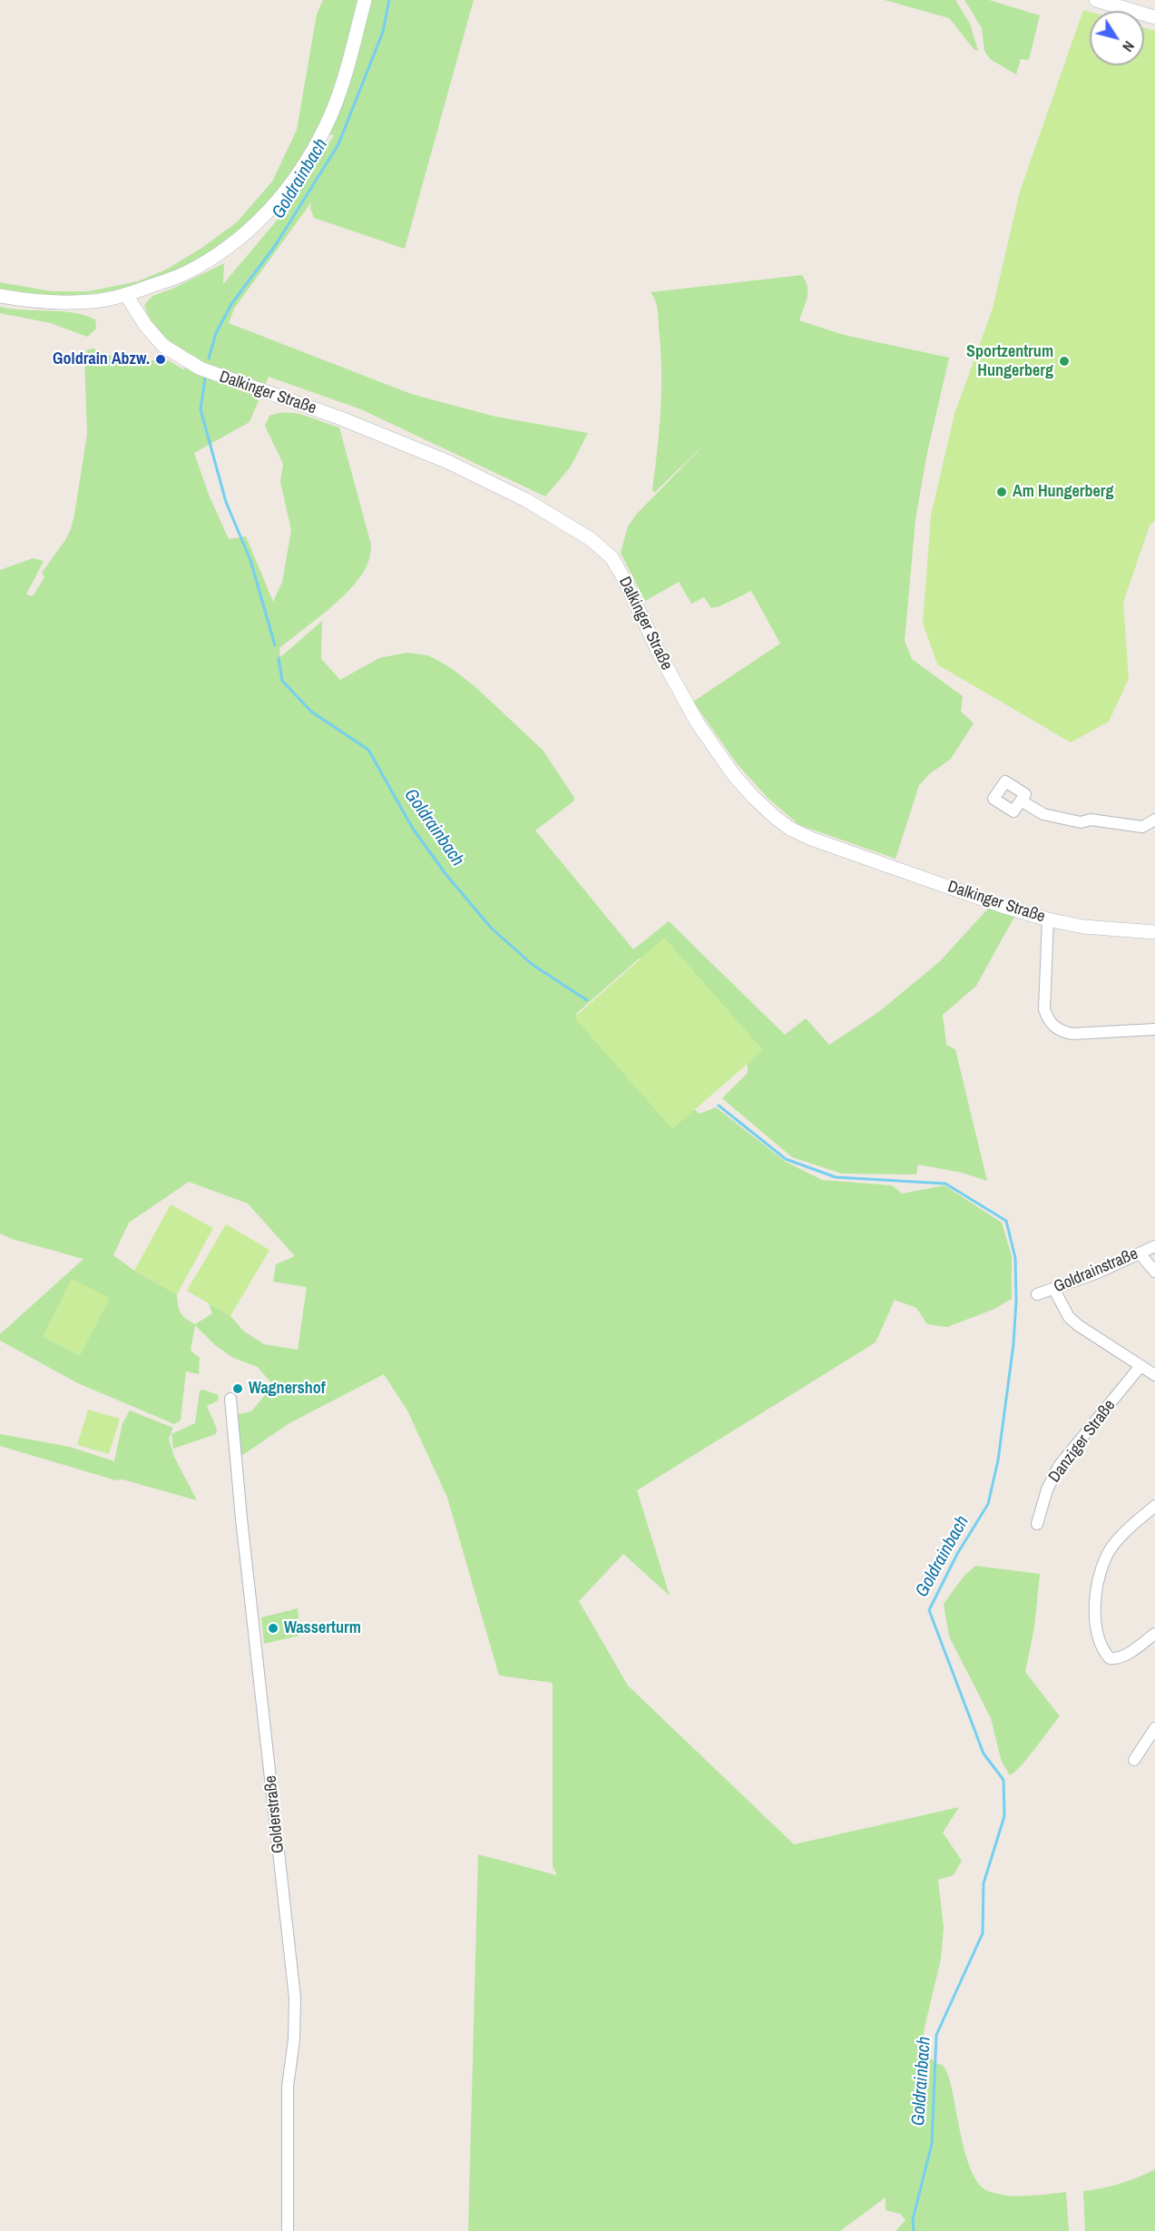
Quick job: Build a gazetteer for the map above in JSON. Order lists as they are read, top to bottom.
{
  "streets": {
    "street": [
      "Dalkinger Straße",
      "Goldrainstraße",
      "Danziger Straße",
      "Golderstraße"
    ]
  },
  "water": ["Goldrainbach"],
  "places": [
    "Goldrain Abzw.",
    "Sportzentrum Hungerberg",
    "Am Hungerberg",
    "Wagnershof",
    "Wasserturm"
  ],
  "north": "bottom right"
}
